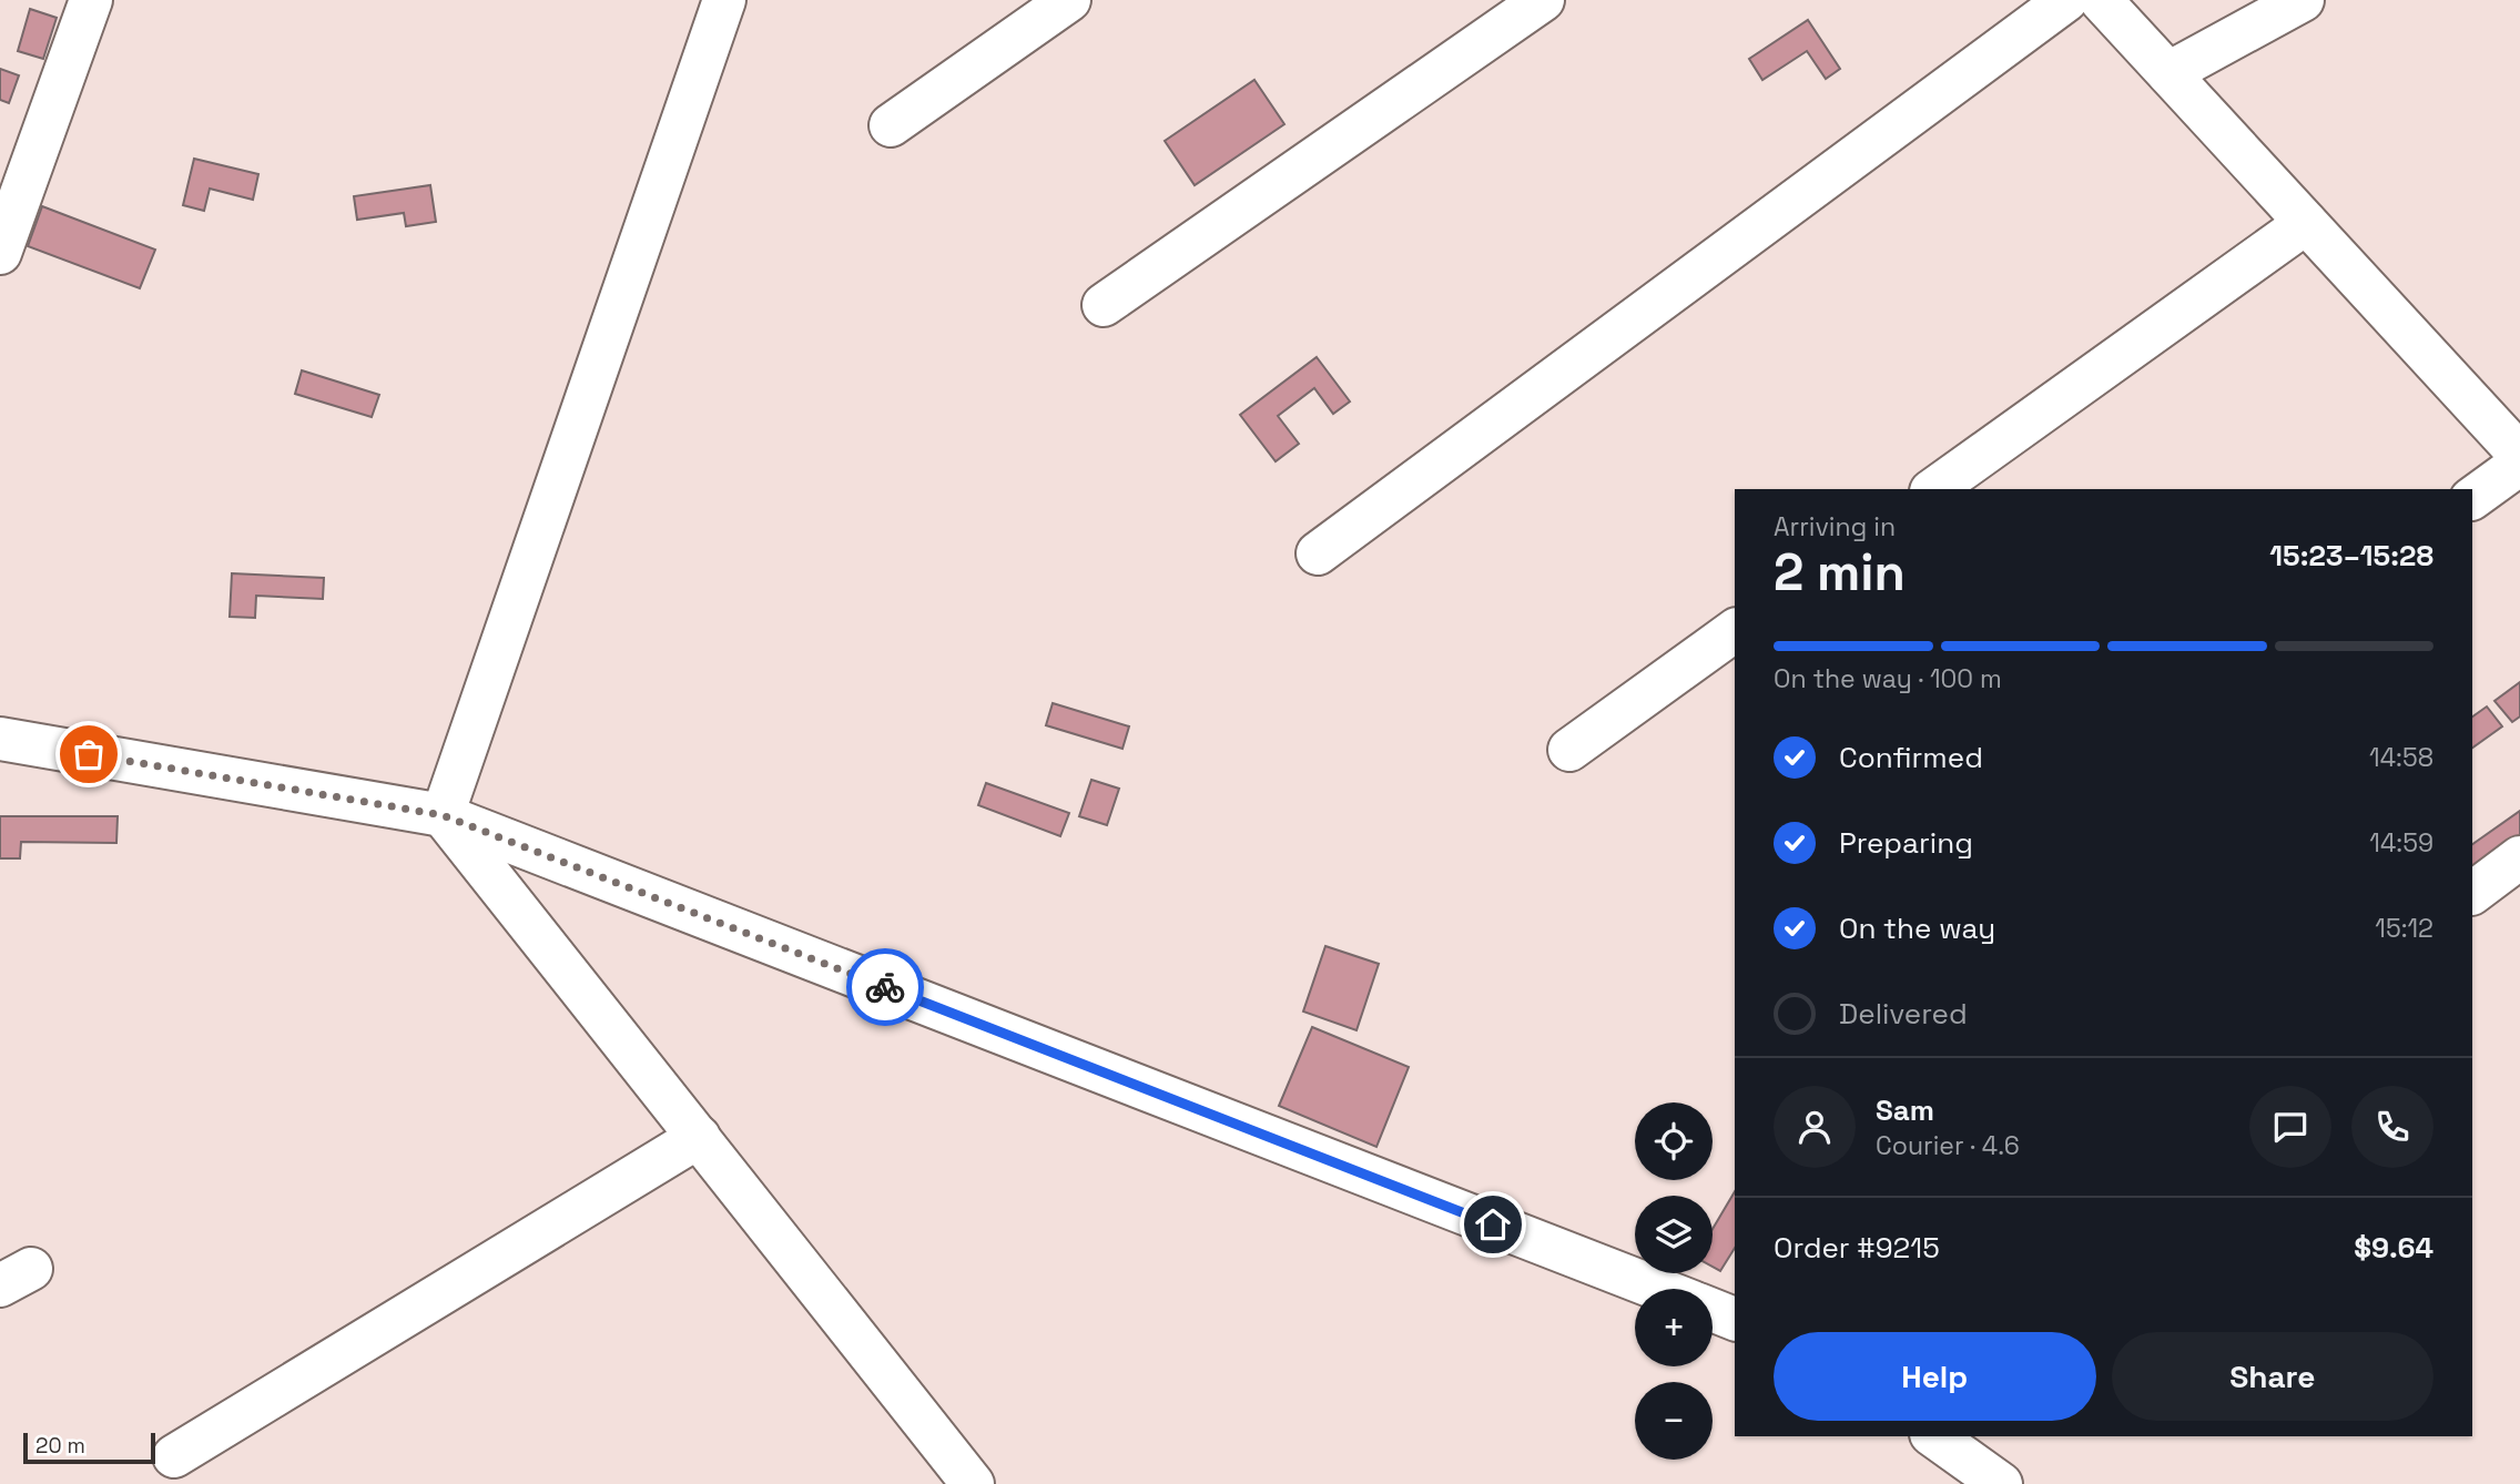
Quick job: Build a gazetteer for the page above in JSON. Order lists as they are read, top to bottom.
{
  "scale_bar": "20 m",
  "page": {
    "heading": ["2 min", "Arriving in", "15:23–15:28"],
    "panel": [
      "Sam",
      "Courier · 4.6",
      "Order #9215",
      "$9.64"
    ],
    "bar": "On the way · 100 m",
    "list": [
      ["Confirmed", "14:58"],
      ["Preparing", "14:59"],
      ["On the way", "15:12"],
      "Delivered"
    ],
    "map_buttons": ["+", "−"],
    "buttons": ["Help", "Share"],
    "scale": "20 m"
  }
}
